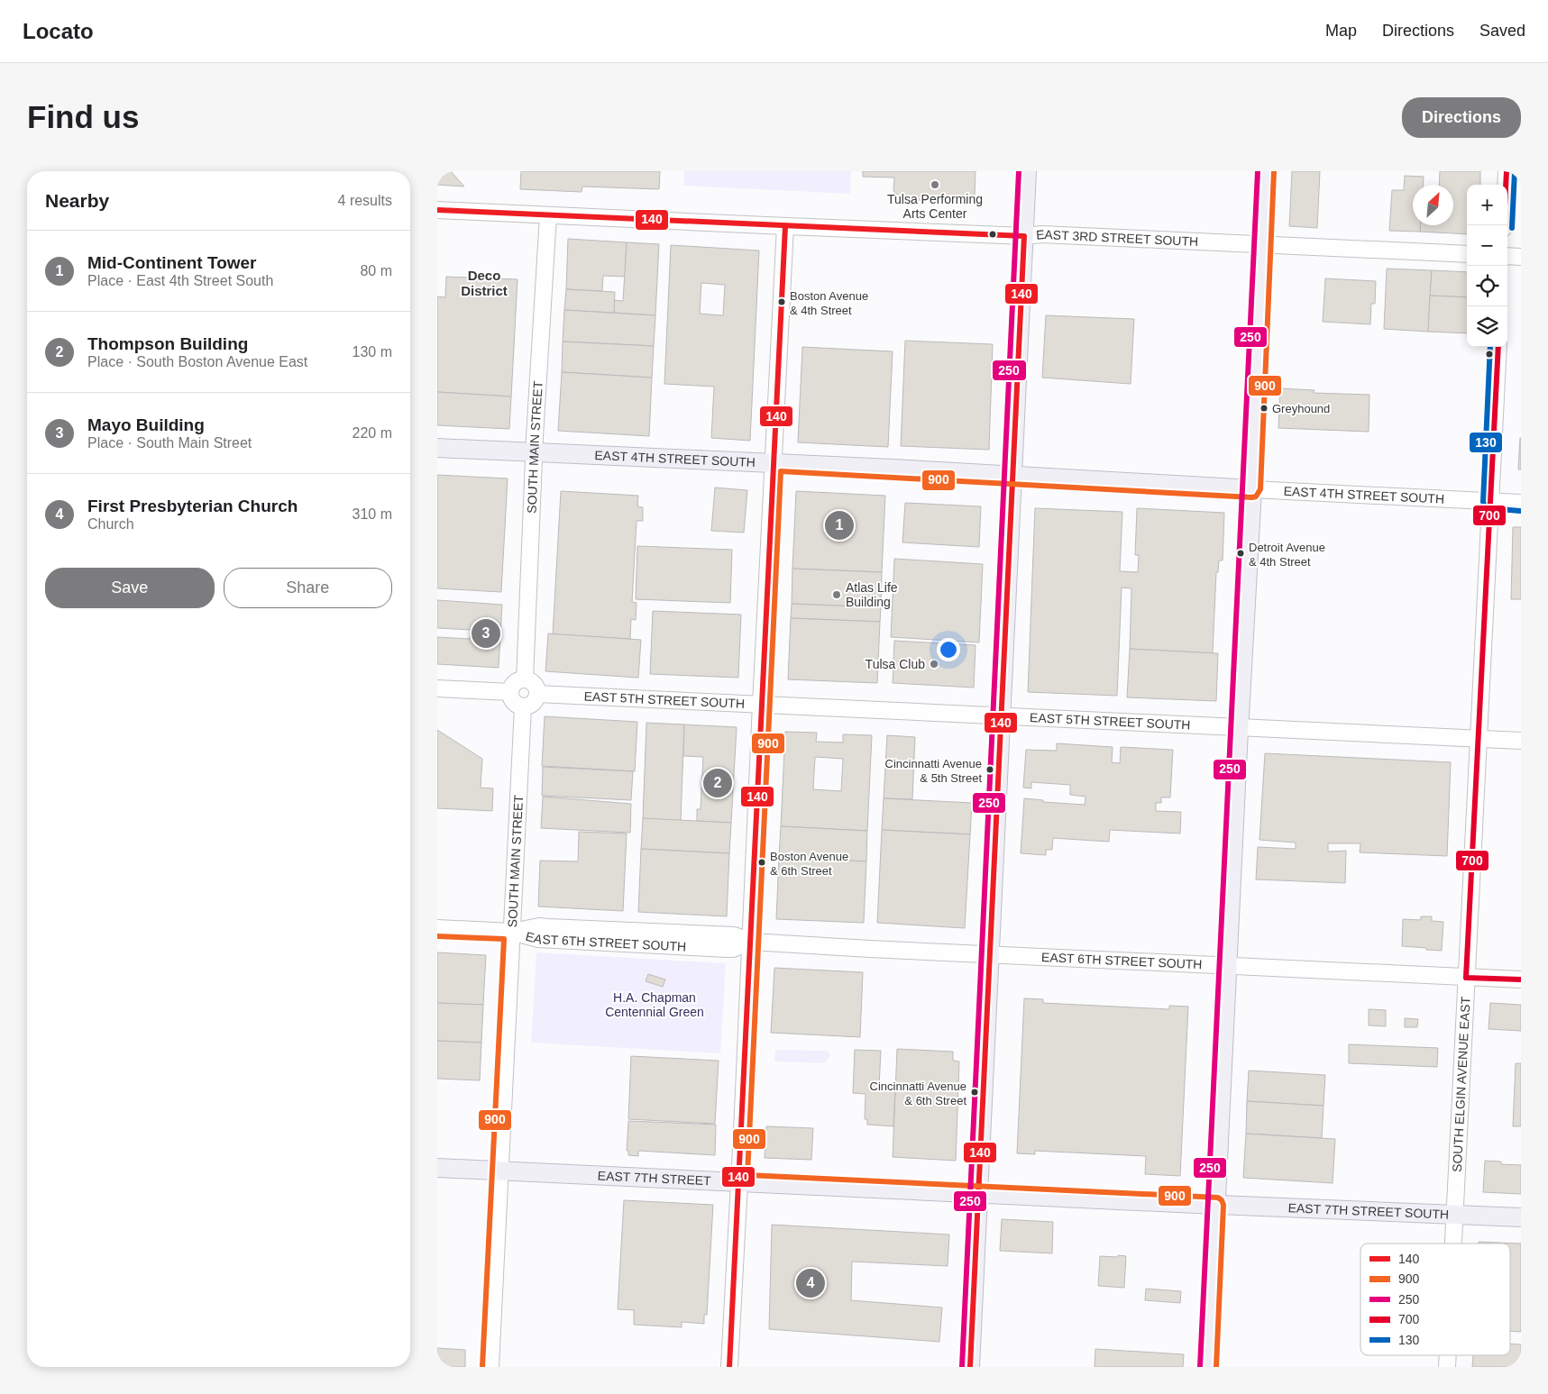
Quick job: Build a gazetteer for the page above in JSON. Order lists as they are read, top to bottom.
{
  "streets": {
    "main road": ["EAST 4TH STREET SOUTH", "EAST 7TH STREET", "EAST 7TH STREET SOUTH"],
    "street": [
      "EAST 3RD STREET SOUTH",
      "SOUTH MAIN STREET",
      "EAST 5TH STREET SOUTH",
      "EAST 6TH STREET SOUTH",
      "SOUTH ELGIN AVENUE EAST"
    ]
  },
  "crossings": [
    ["EAST 3RD STREET SOUTH", "SOUTH MAIN STREET"],
    ["SOUTH MAIN STREET", "EAST 4TH STREET SOUTH"],
    ["SOUTH MAIN STREET", "EAST 5TH STREET SOUTH"],
    ["SOUTH MAIN STREET", "EAST 6TH STREET SOUTH"],
    ["SOUTH MAIN STREET", "EAST 7TH STREET"],
    ["EAST 4TH STREET SOUTH", "SOUTH ELGIN AVENUE EAST"],
    ["EAST 5TH STREET SOUTH", "SOUTH ELGIN AVENUE EAST"],
    ["EAST 6TH STREET SOUTH", "SOUTH ELGIN AVENUE EAST"],
    ["SOUTH ELGIN AVENUE EAST", "EAST 7TH STREET SOUTH"],
    ["EAST 7TH STREET", "EAST 7TH STREET SOUTH"]
  ],
  "districts": ["Deco District"],
  "parks": ["H.A. Chapman Centennial Green"],
  "places": [
    "Tulsa Performing Arts Center",
    "Boston Avenue & 4th Street",
    "Greyhound",
    "Detroit Avenue & 4th Street",
    "Atlas Life Building",
    "Tulsa Club",
    "Cincinnatti Avenue & 5th Street",
    "Boston Avenue & 6th Street",
    "Cincinnatti Avenue & 6th Street"
  ],
  "lines": [
    "transit line 900",
    "transit line 250",
    "transit line 700",
    "transit line 130",
    "transit line 140"
  ],
  "legend": [
    "140",
    "900",
    "250",
    "700",
    "130"
  ],
  "north": "top right",
  "page": {
    "header": "Locato",
    "nav": ["Map", "Directions", "Saved"],
    "buttons": [
      "Directions",
      ["Save", "Share"]
    ],
    "title": "Find us",
    "heading": ["Nearby", "4 results"],
    "map_buttons": ["+", "−"],
    "list": [
      {
        "mark": "1",
        "name": "Mid-Continent Tower",
        "note": "Place · East 4th Street South",
        "value": "80 m"
      },
      {
        "mark": "2",
        "name": "Thompson Building",
        "note": "Place · South Boston Avenue East",
        "value": "130 m"
      },
      {
        "mark": "3",
        "name": "Mayo Building",
        "note": "Place · South Main Street",
        "value": "220 m"
      },
      {
        "mark": "4",
        "name": "First Presbyterian Church",
        "note": "Church",
        "value": "310 m"
      }
    ],
    "pins": [
      "1",
      "3",
      "2",
      "4"
    ]
  }
}
